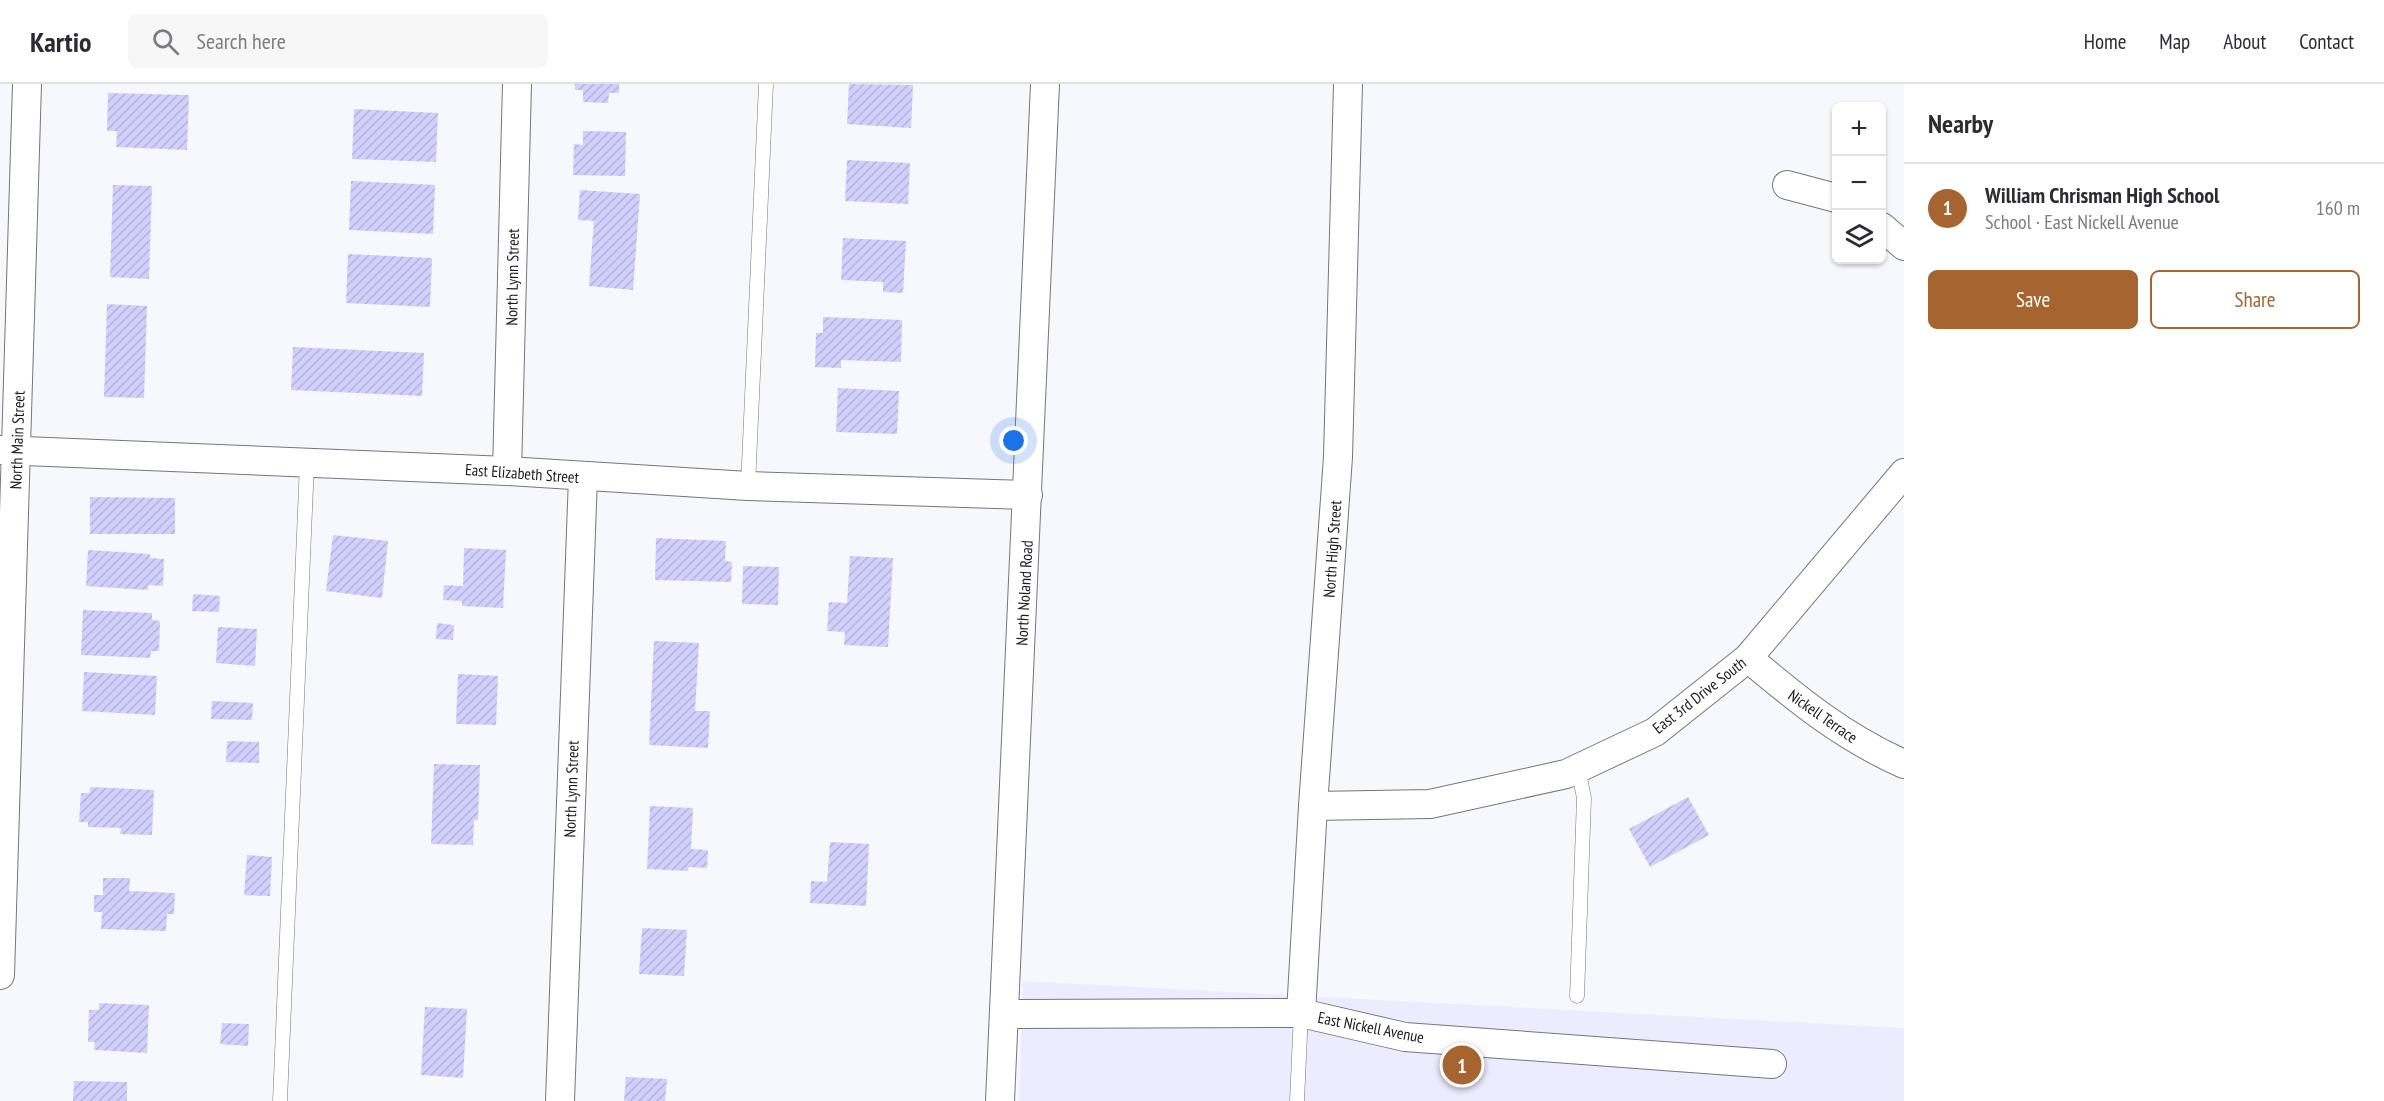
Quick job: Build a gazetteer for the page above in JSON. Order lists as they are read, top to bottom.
{
  "streets": {
    "street": [
      "North Lynn Street",
      "North Main Street",
      "East Elizabeth Street",
      "North High Street",
      "North Noland Road",
      "East 3rd Drive South",
      "Nickell Terrace",
      "East Nickell Avenue"
    ]
  },
  "crossings": [
    ["North Lynn Street", "East Elizabeth Street"],
    ["North Main Street", "East Elizabeth Street"],
    ["East Elizabeth Street", "North Noland Road"],
    ["North High Street", "East 3rd Drive South"],
    ["North High Street", "East Nickell Avenue"],
    ["North Noland Road", "East Nickell Avenue"],
    ["East 3rd Drive South", "Nickell Terrace"]
  ],
  "page": {
    "header": "Kartio",
    "search": "Search here",
    "nav": [
      "Home",
      "Map",
      "About",
      "Contact"
    ],
    "heading": "Nearby",
    "map_buttons": ["+", "−"],
    "list": [
      {
        "mark": "1",
        "name": "William Chrisman High School",
        "note": "School · East Nickell Avenue",
        "value": "160 m"
      }
    ],
    "buttons": ["Save", "Share"],
    "pins": "1"
  }
}
